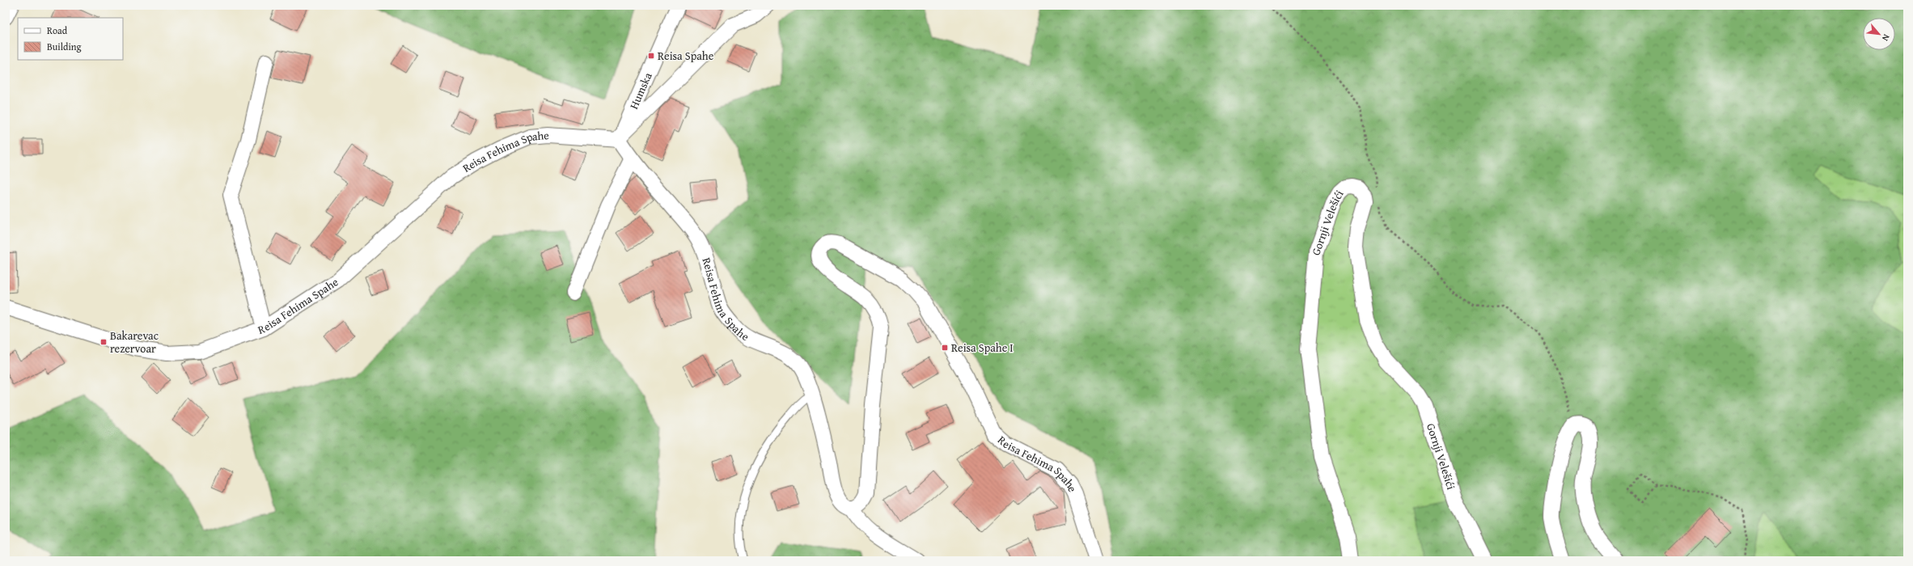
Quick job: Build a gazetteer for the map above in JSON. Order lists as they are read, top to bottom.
{
  "streets": {
    "street": ["Humska", "Reisa Fehima Spahe", "Gornji Velešići"]
  },
  "crossings": [
    ["Humska", "Reisa Fehima Spahe"]
  ],
  "places": {
    "transit": ["Reisa Spahe", "Bakarevac rezervoar", "Reisa Spahe I"]
  },
  "legend": ["Road", "Building"],
  "north": "bottom right"
}
